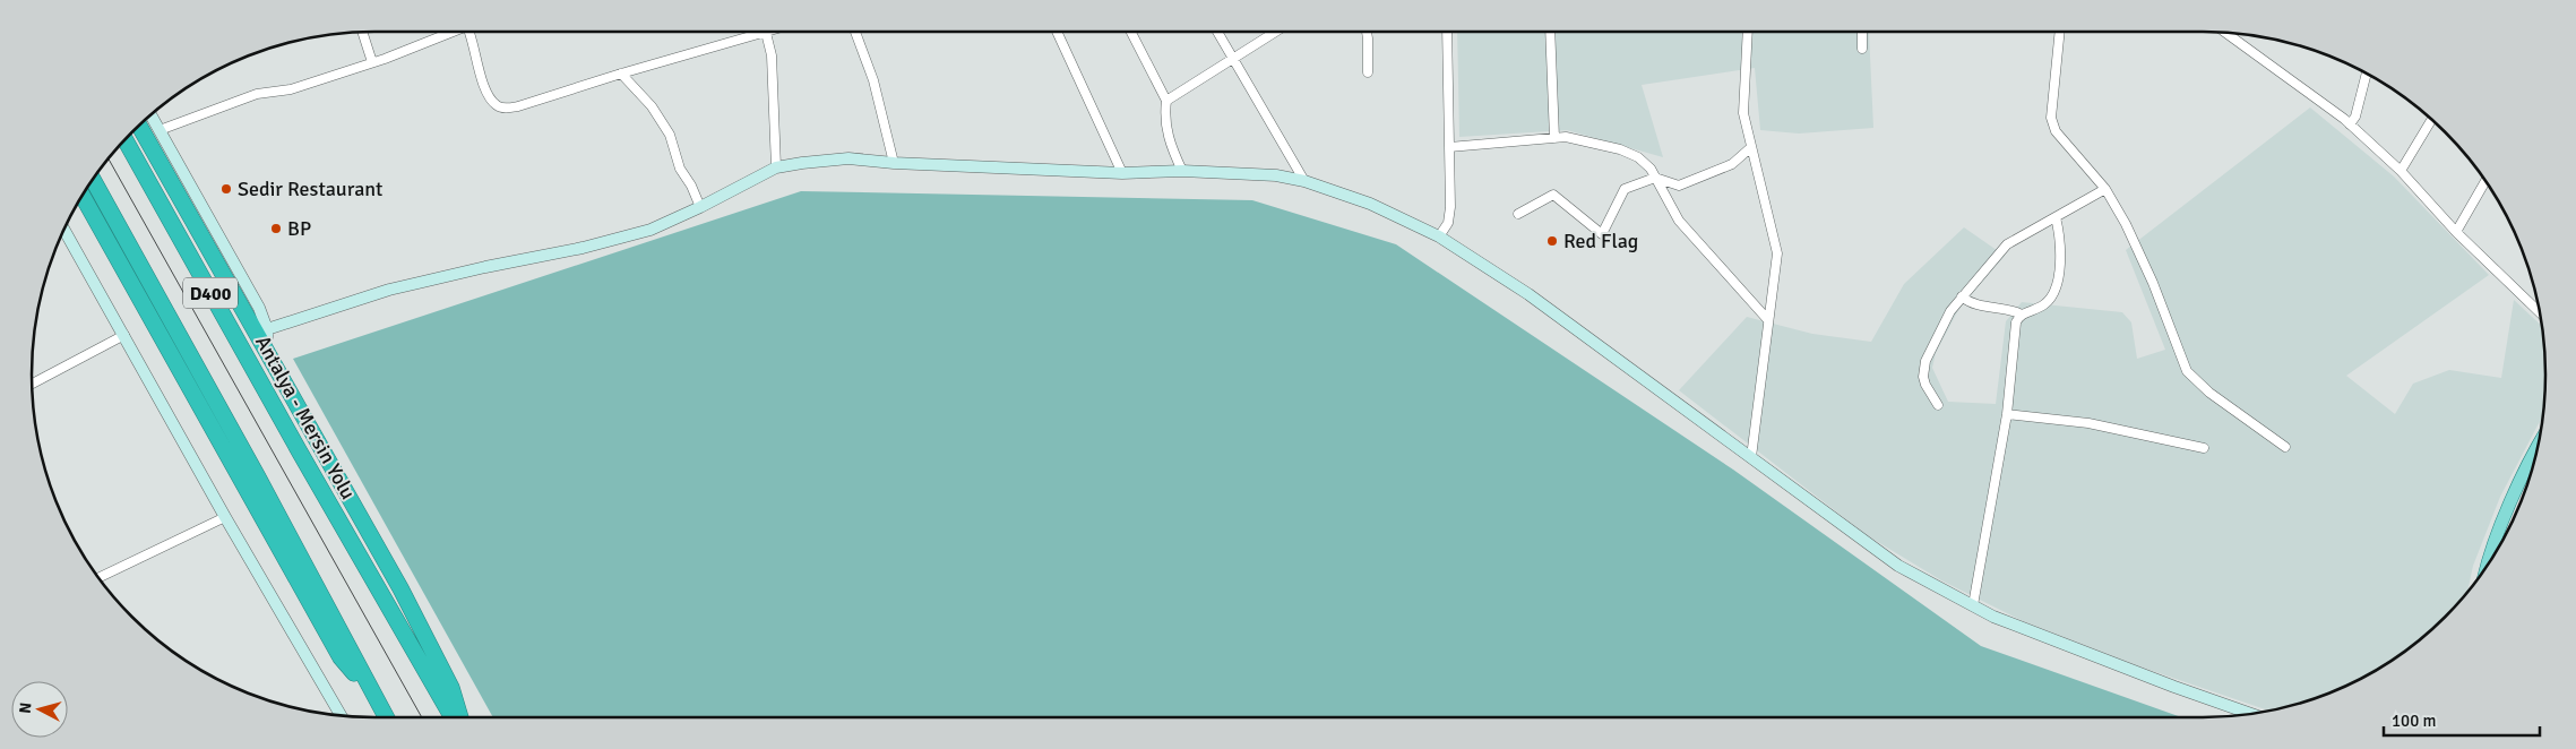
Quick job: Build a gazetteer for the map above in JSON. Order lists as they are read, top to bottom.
{
  "streets": {
    "highway": ["D400", "Antalya - Mersin Yolu"]
  },
  "places": ["Sedir Restaurant", "BP", "Red Flag"],
  "scale_bar": "100 m",
  "north": "left"
}
